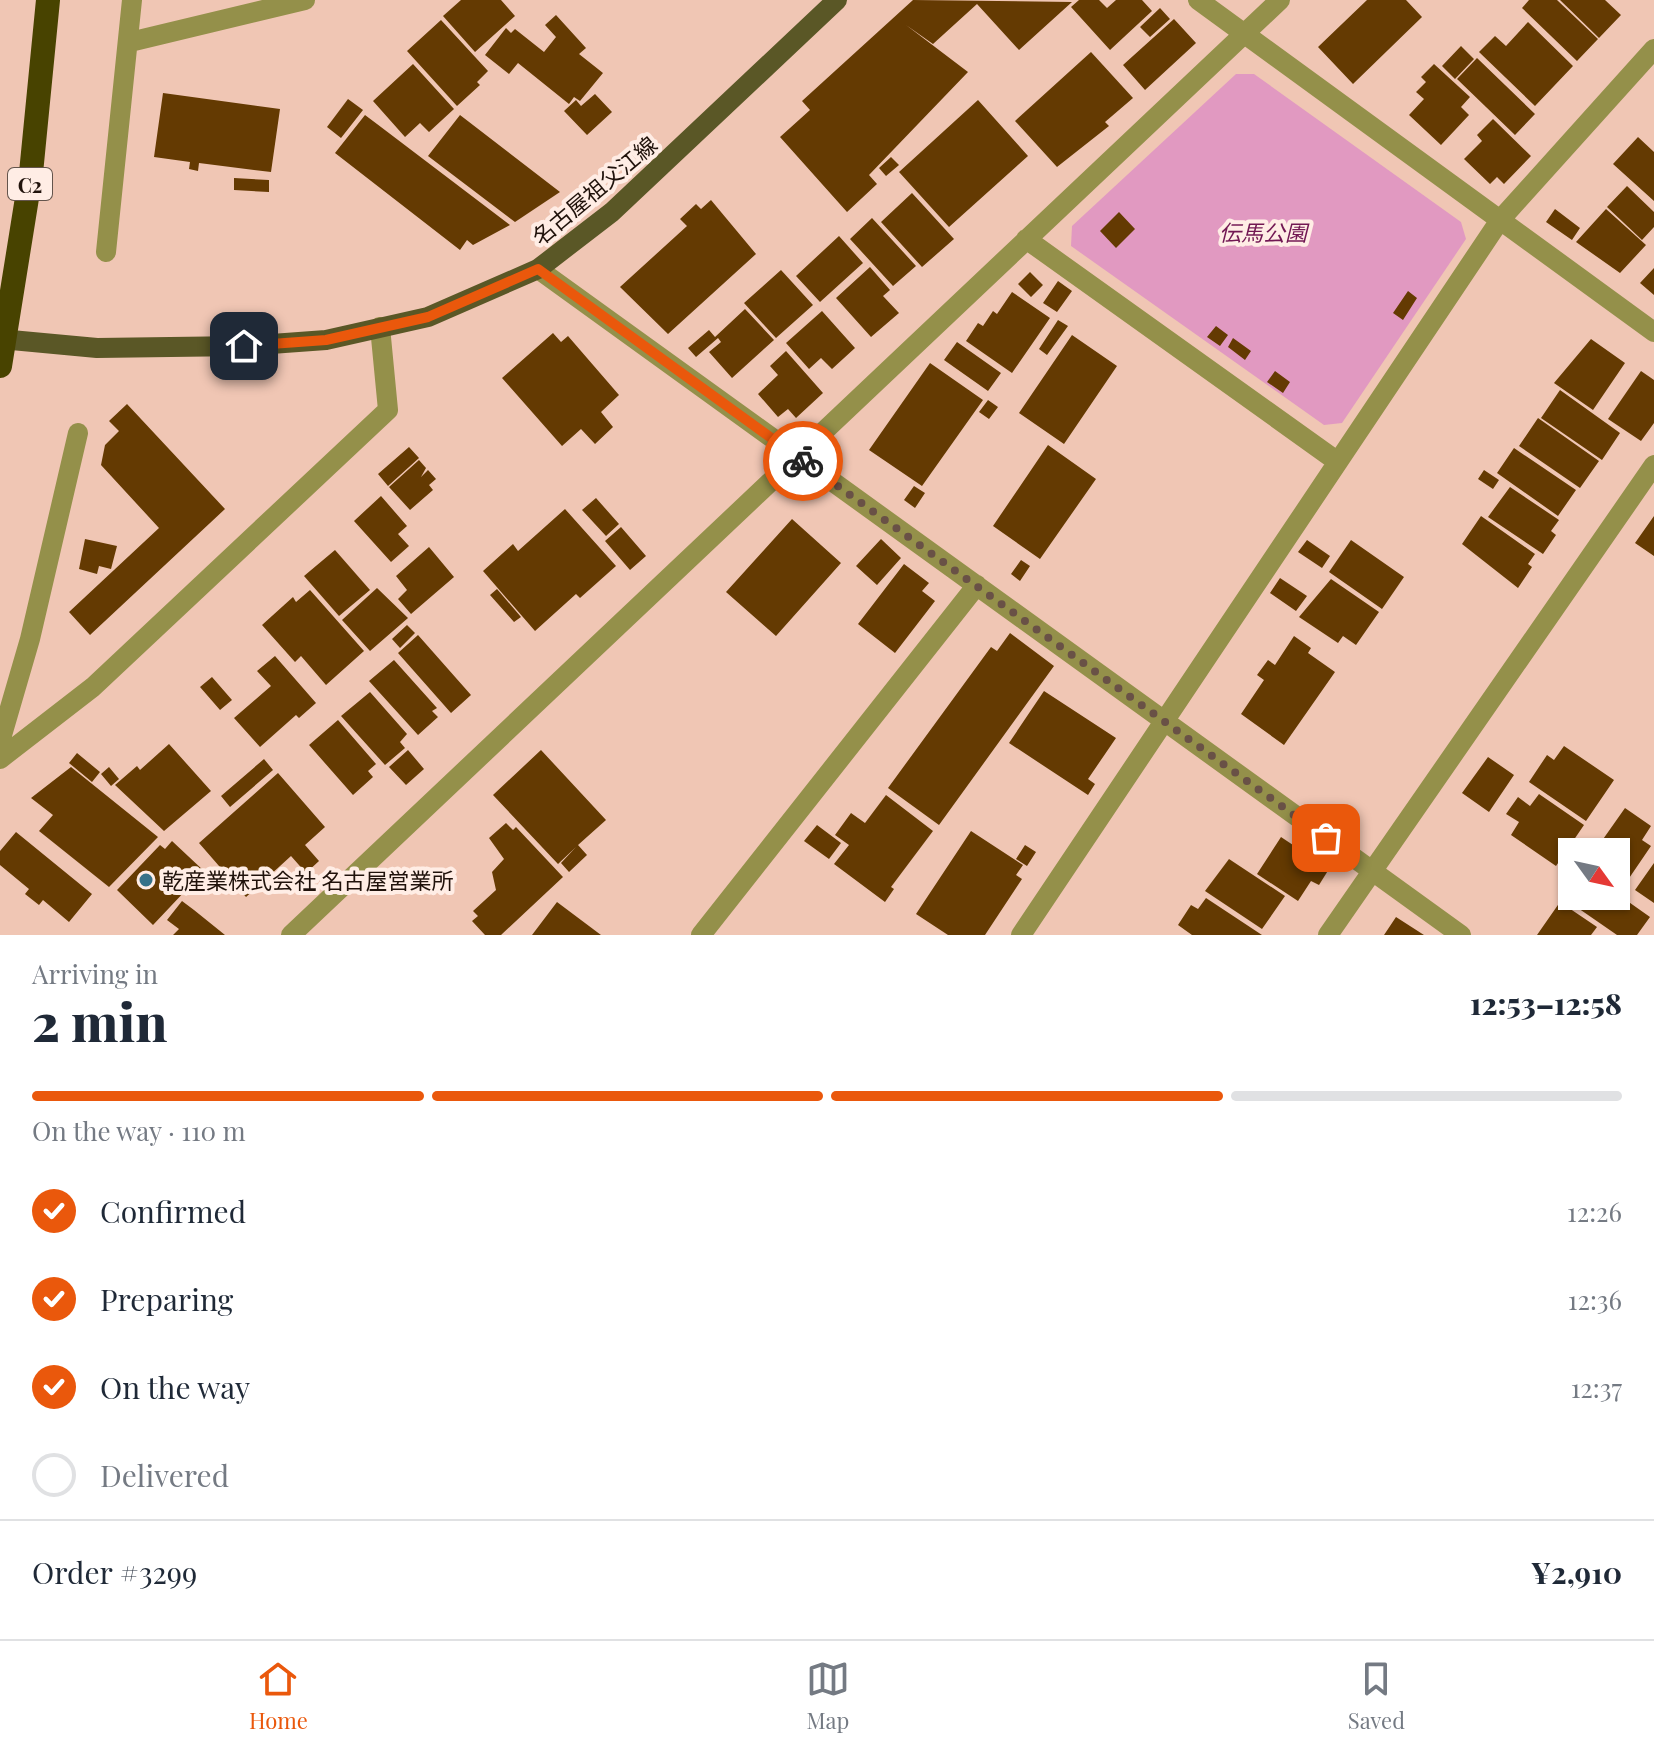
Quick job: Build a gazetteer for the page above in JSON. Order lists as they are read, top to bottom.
{
  "streets": {
    "highway": ["C2"],
    "main road": ["名古屋祖父江線"]
  },
  "parks": ["伝馬公園"],
  "places": ["乾産業株式会社 名古屋営業所"],
  "north": "bottom right",
  "page": {
    "heading": ["2 min", "Arriving in", "12:53–12:58"],
    "panel": ["Order #3299", "¥2,910"],
    "bar": "On the way · 110 m",
    "list": [
      ["Confirmed", "12:26"],
      ["Preparing", "12:36"],
      ["On the way", "12:37"],
      "Delivered"
    ],
    "tabs": ["Home", "Map", "Saved"]
  }
}
